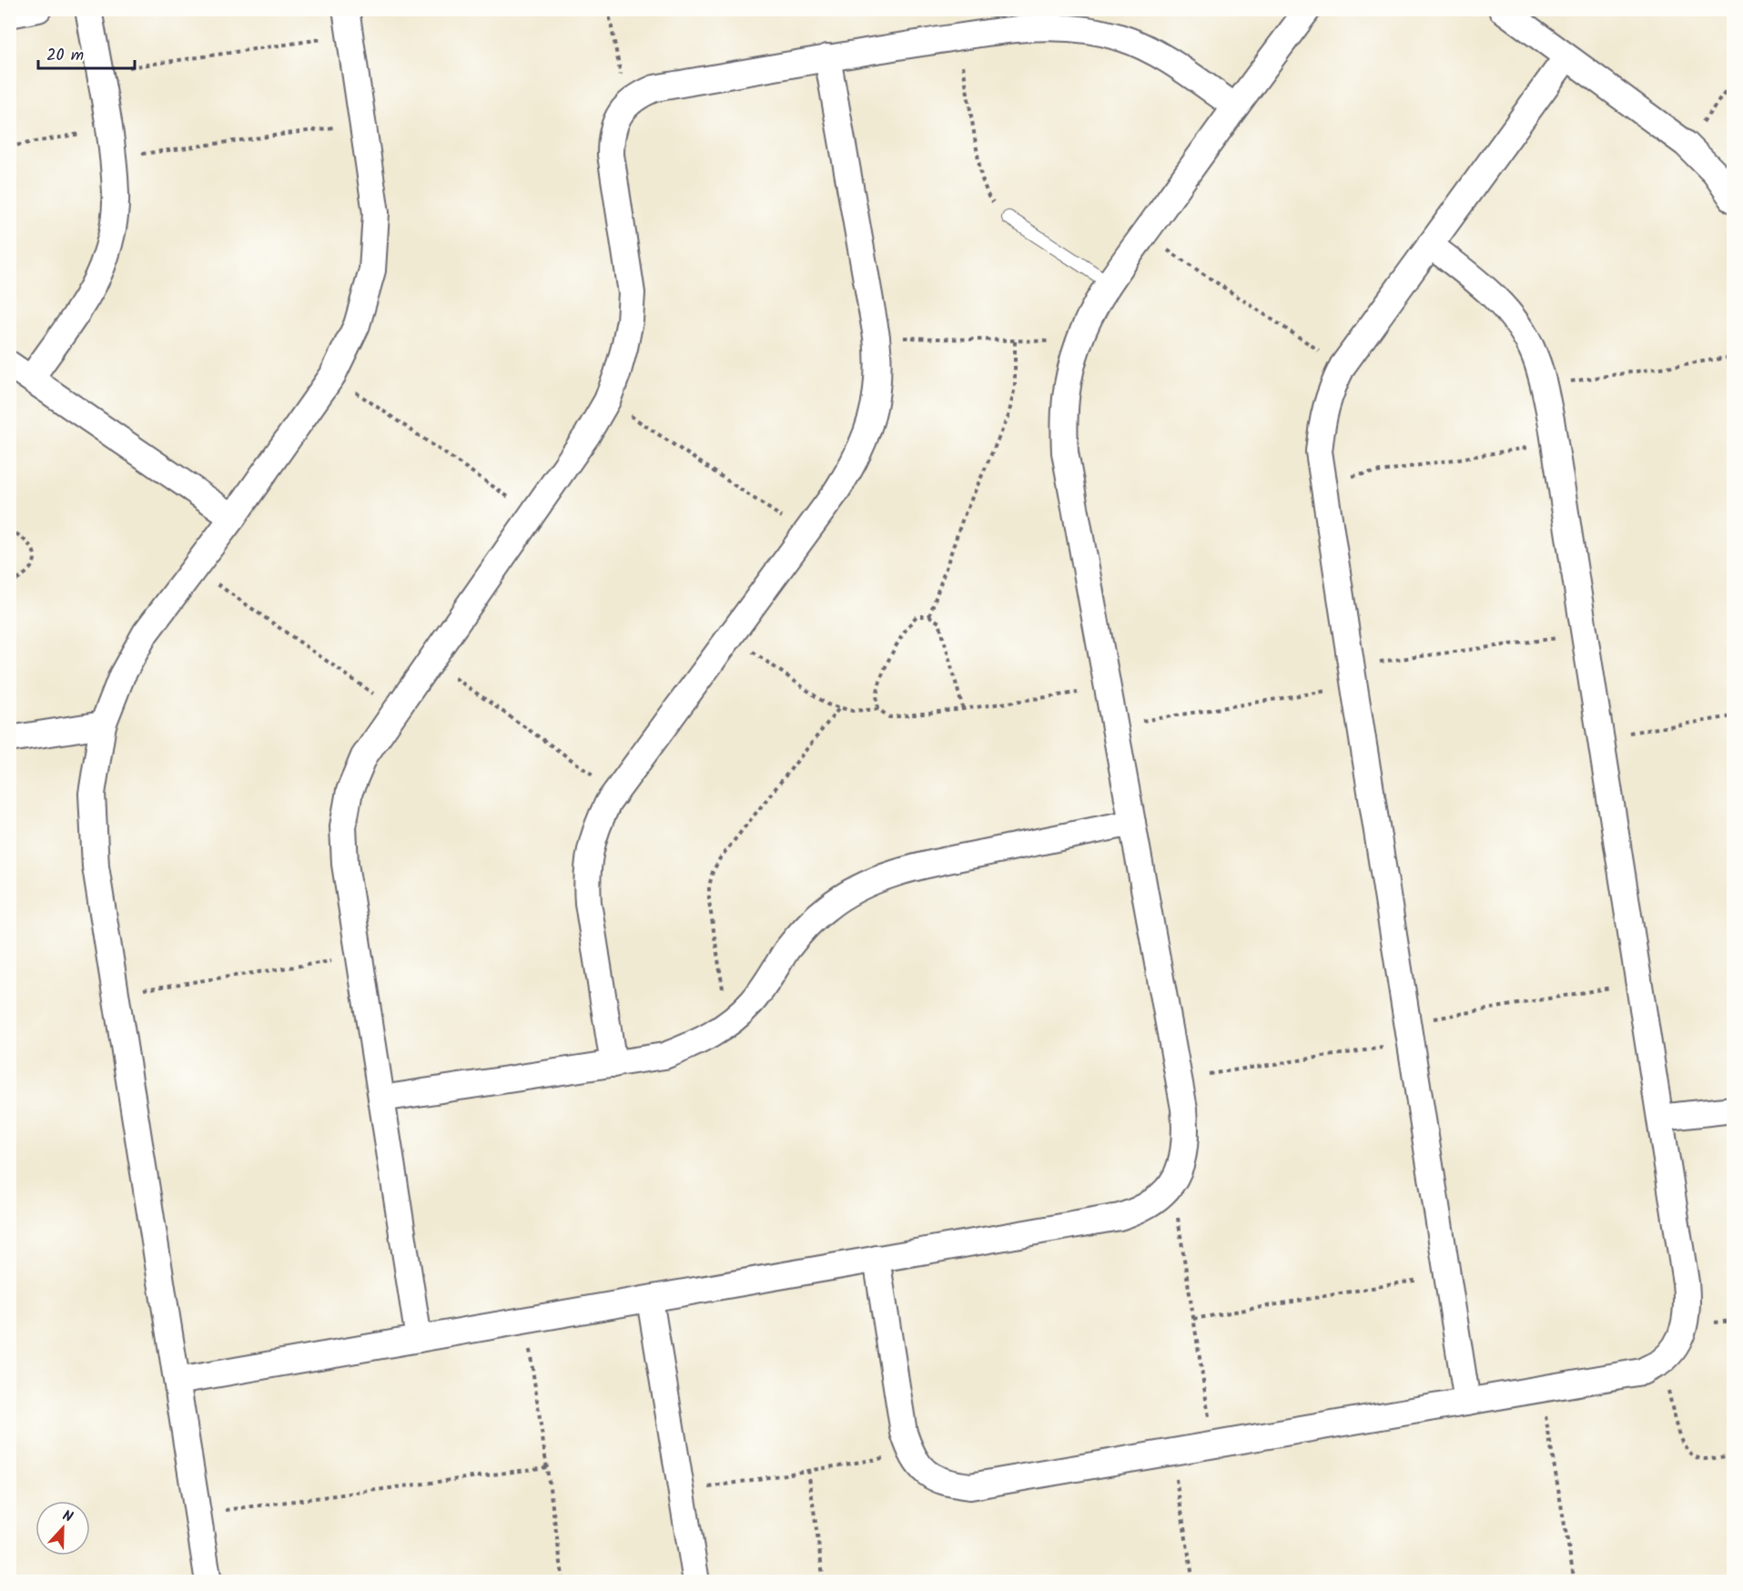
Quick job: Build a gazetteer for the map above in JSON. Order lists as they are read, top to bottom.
{
  "scale_bar": "20 m",
  "north": "top"
}
